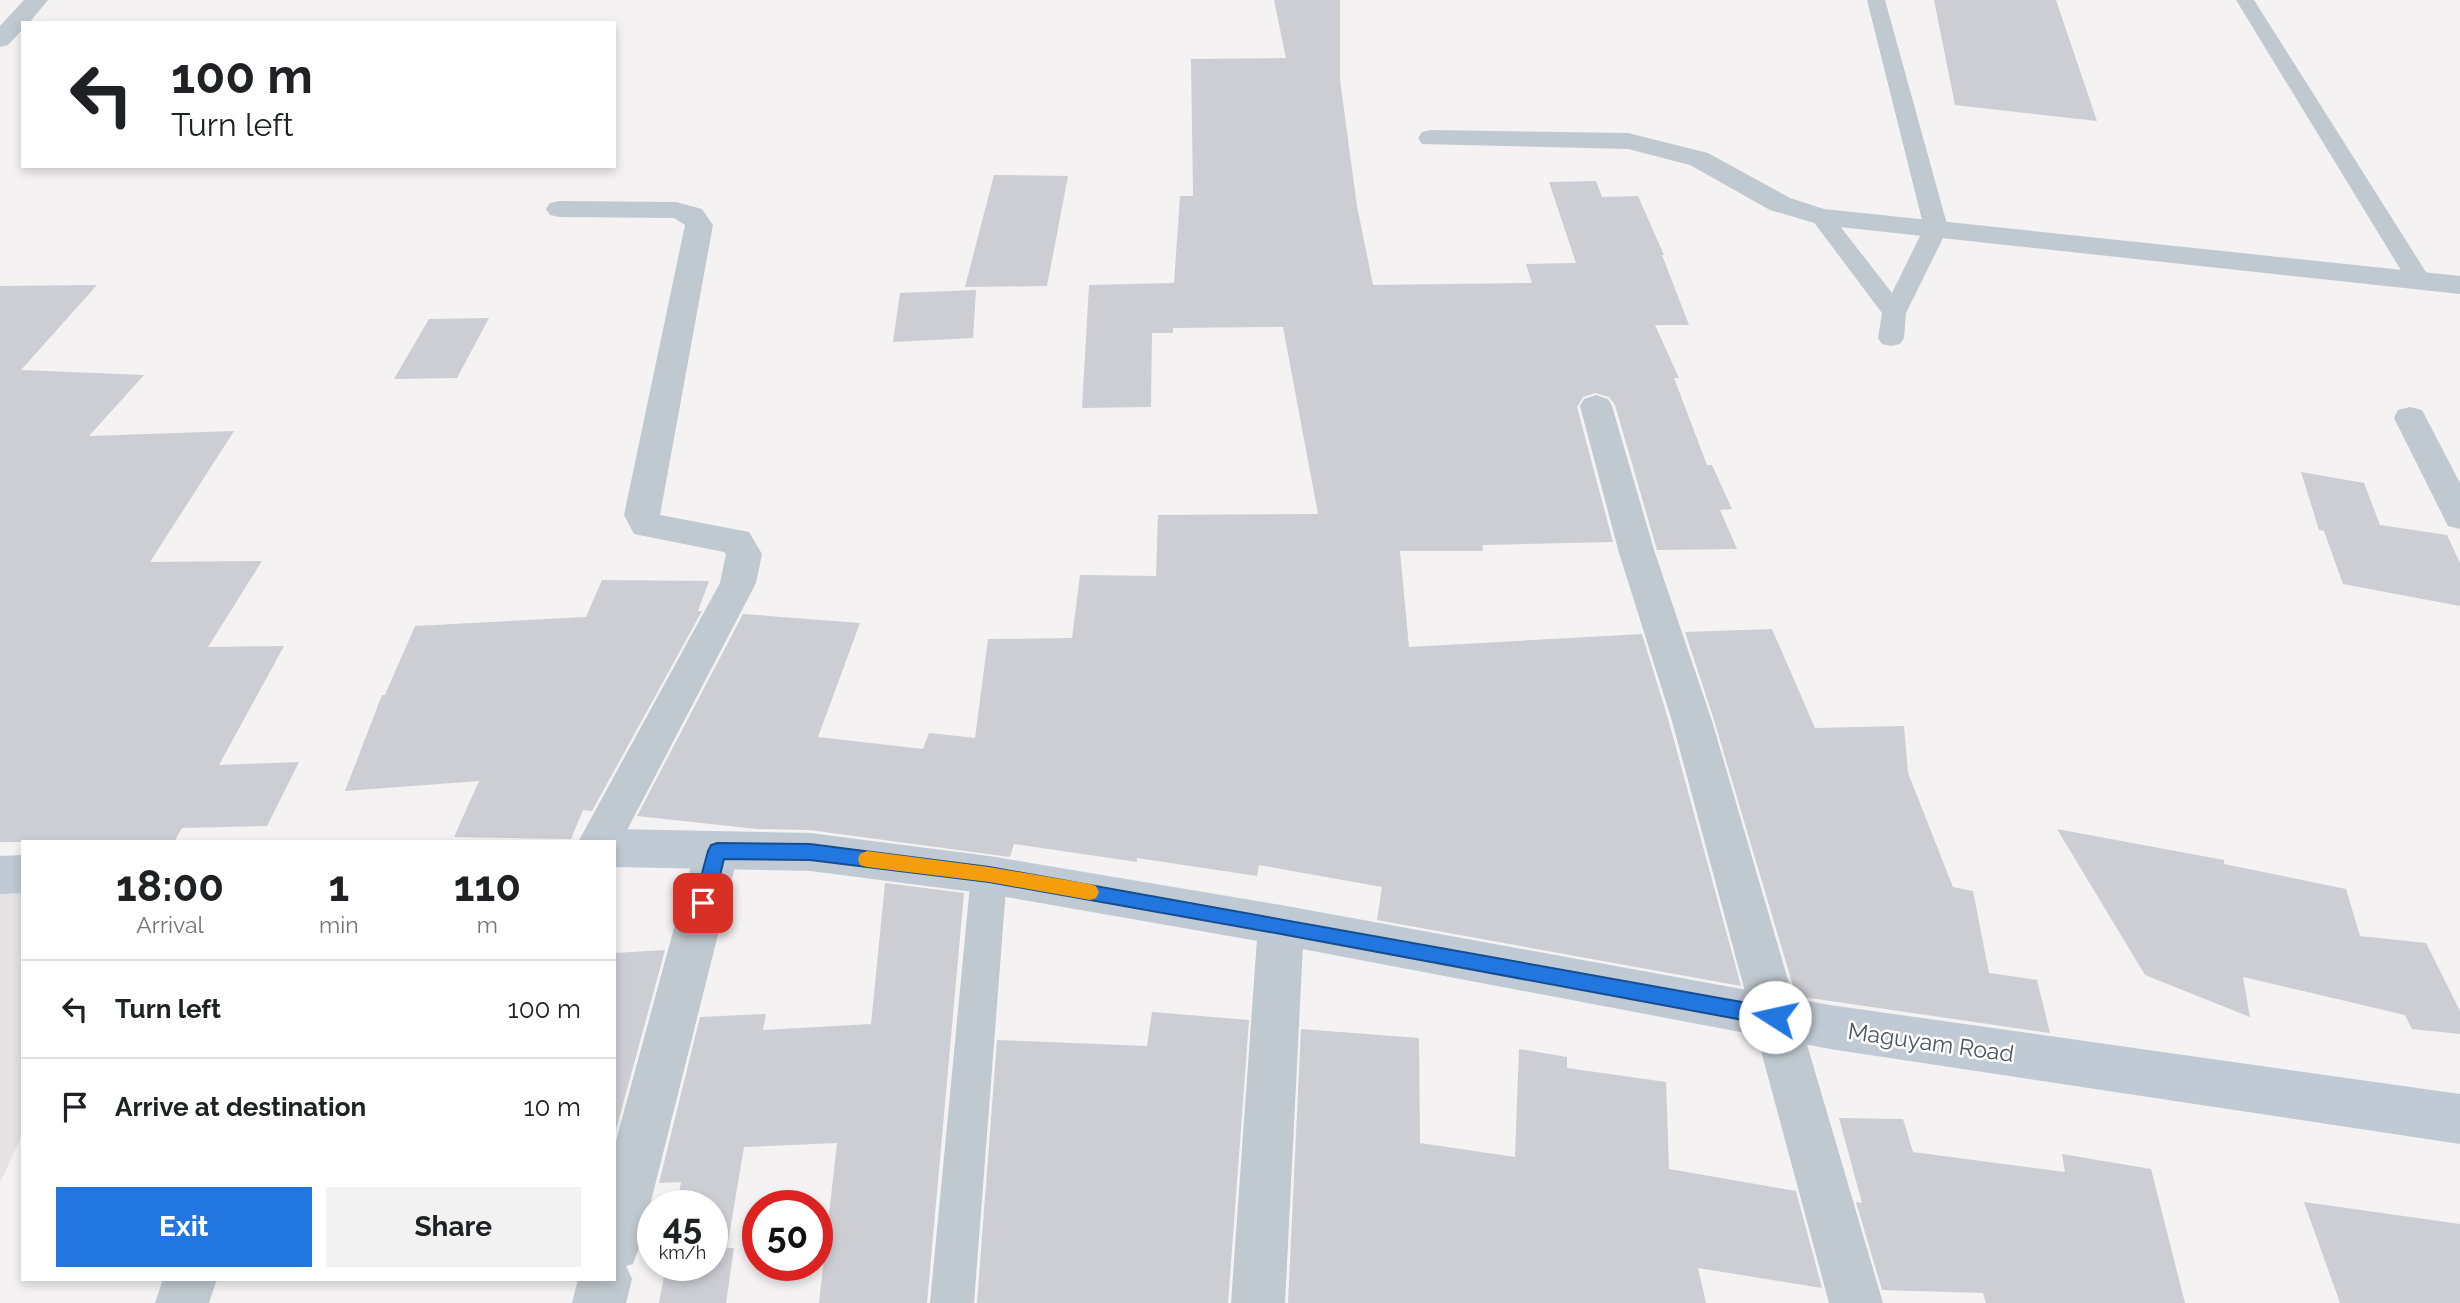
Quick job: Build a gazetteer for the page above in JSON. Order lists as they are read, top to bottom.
{
  "streets": {
    "main road": ["Maguyam Road"]
  },
  "page": {
    "turn": ["100 m", "Turn left"],
    "eta": [
      "18:00",
      "Arrival",
      "1",
      "min",
      "110",
      "m"
    ],
    "list": [
      {
        "name": "Turn left",
        "value": "100 m"
      },
      {
        "name": "Arrive at destination",
        "value": "10 m"
      }
    ],
    "buttons": ["Exit", "Share"],
    "speed": "45 km/h",
    "limit": "50"
  }
}
